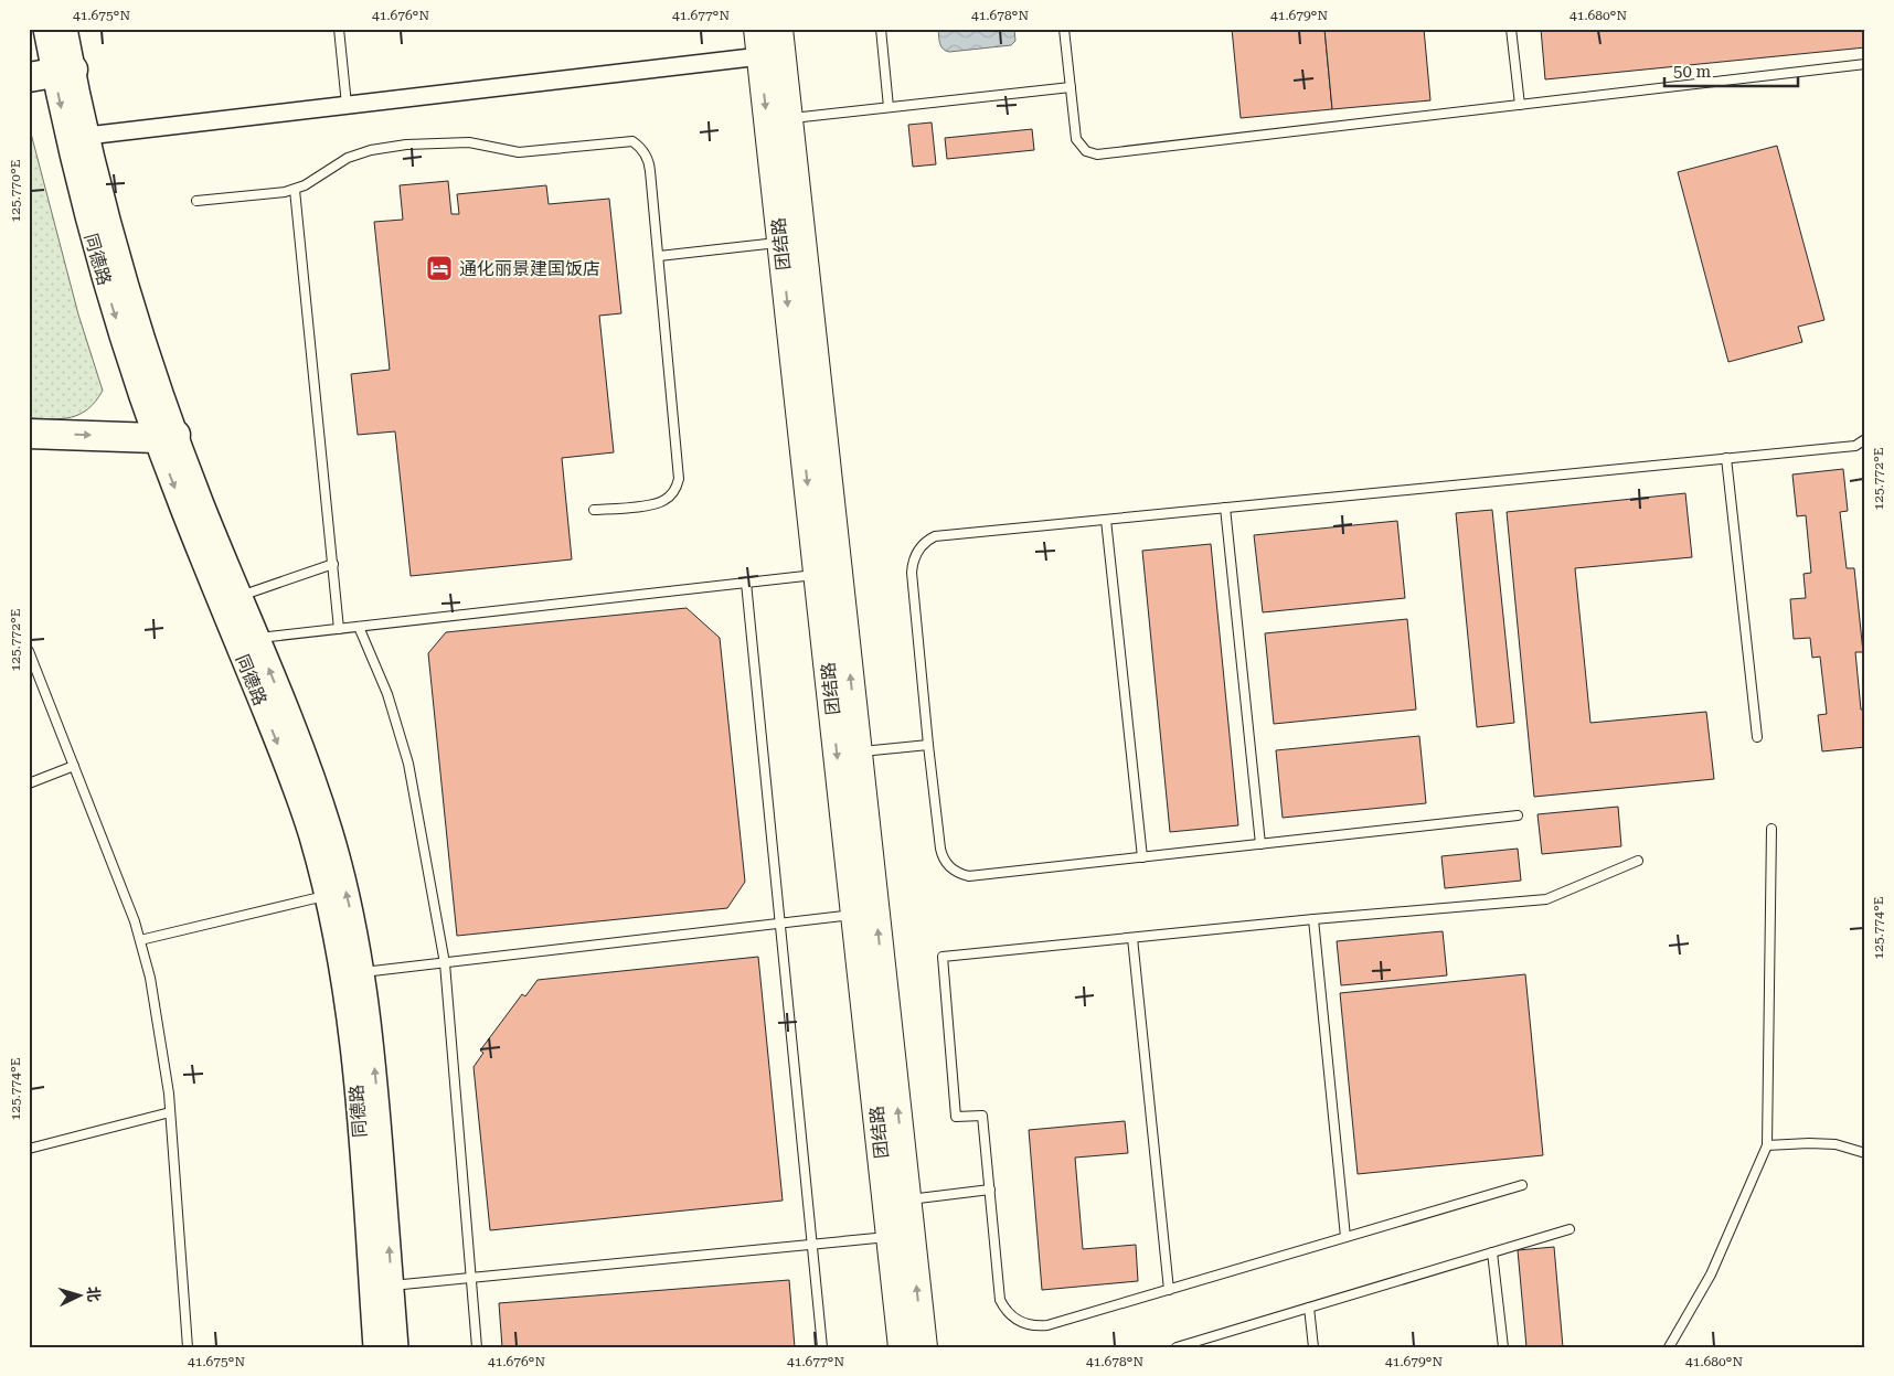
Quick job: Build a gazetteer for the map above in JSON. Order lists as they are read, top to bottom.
{
  "streets": {
    "highway": ["团结路"],
    "main road": ["同德路"]
  },
  "places": {
    "hotel": ["通化丽景建国饭店"]
  },
  "scale_bar": "50 m",
  "north": "right",
  "coordinates": [
    "41.675°N",
    "41.676°N",
    "41.677°N",
    "41.678°N",
    "41.679°N",
    "41.680°N",
    "125.770°E",
    "125.772°E",
    "125.774°E"
  ]
}
